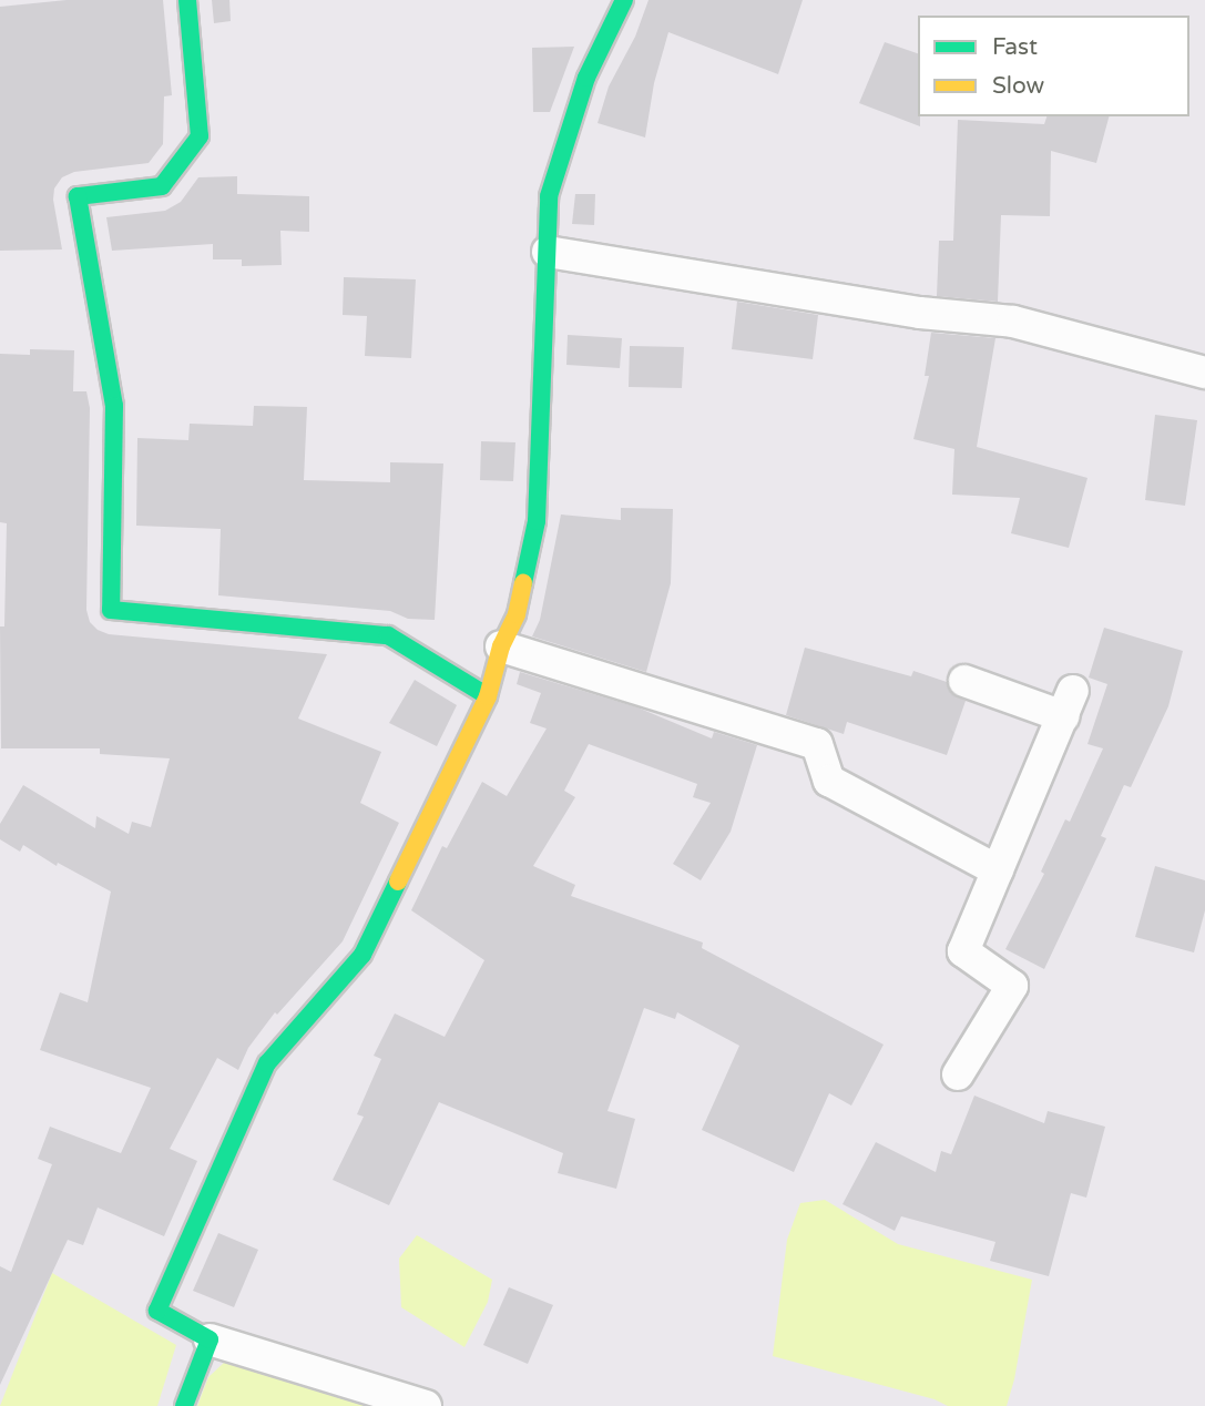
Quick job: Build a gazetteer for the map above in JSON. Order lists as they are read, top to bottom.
{
  "legend": ["Fast", "Slow"]
}
